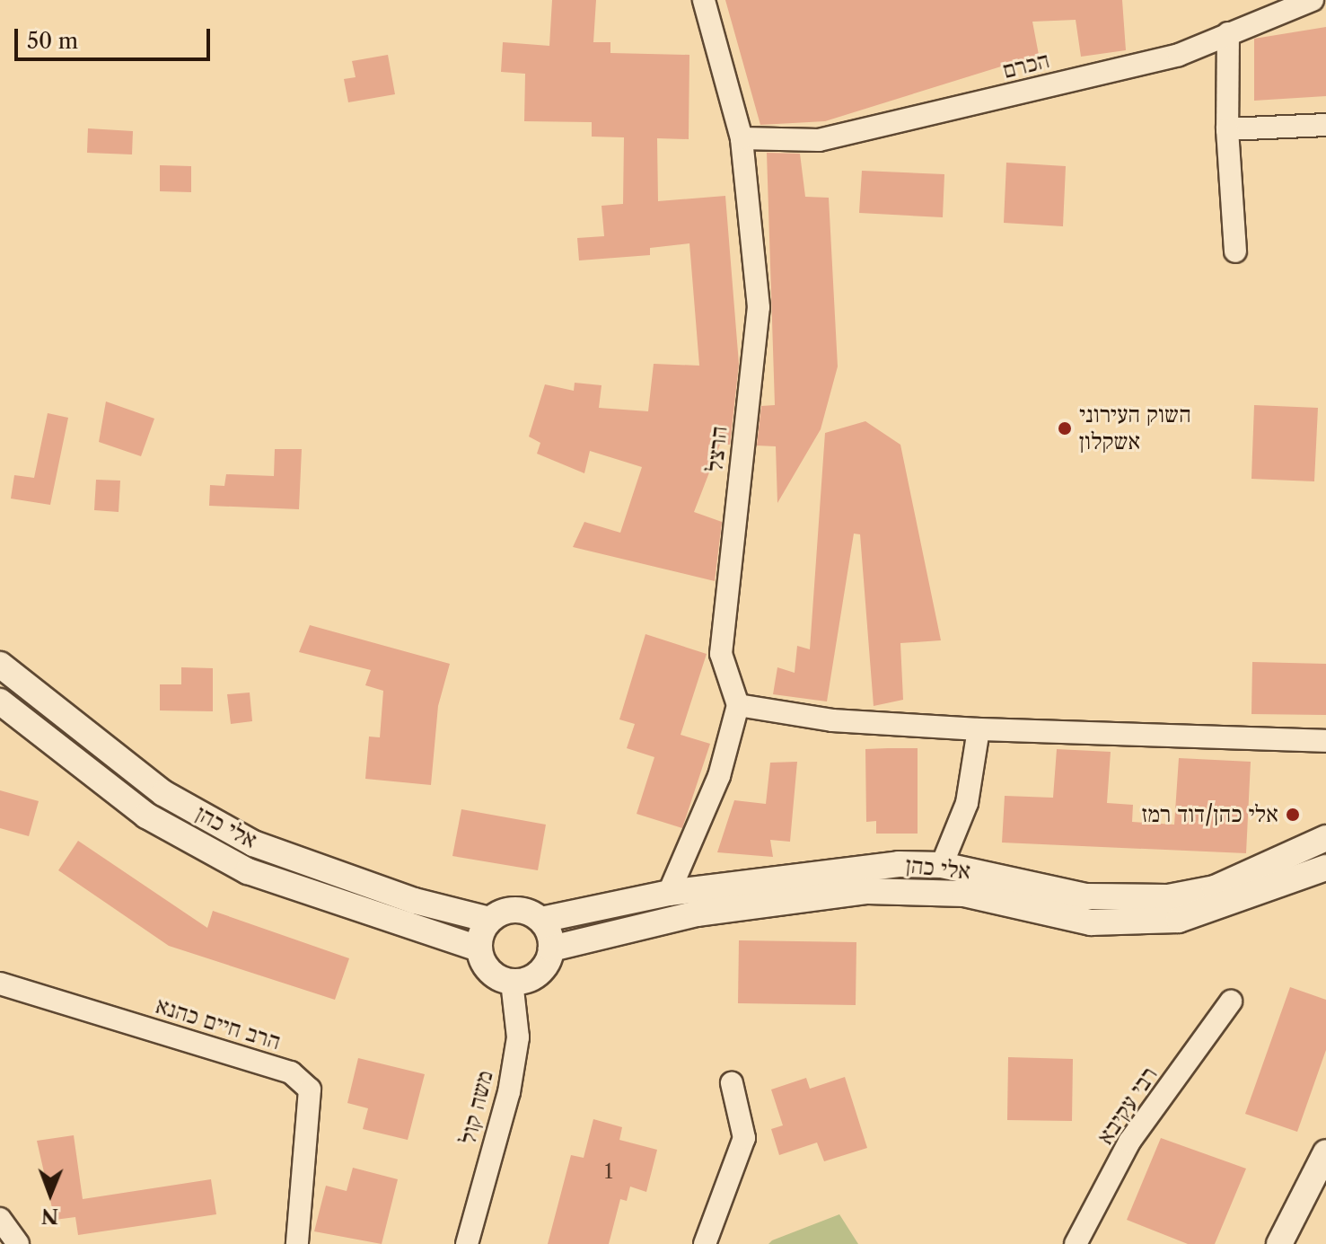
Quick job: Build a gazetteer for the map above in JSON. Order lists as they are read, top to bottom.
{
  "streets": {
    "street": [
      "הכרם",
      "הרצל",
      "אלי כהן",
      "הרב חיים כהנא",
      "רבי עקיבא",
      "משה קול"
    ]
  },
  "crossings": [
    ["הכרם", "הרצל"],
    ["אלי כהן", "משה קול"]
  ],
  "places": ["השוק העירוני אשקלון", "אלי כהן/דוד רמז"],
  "house_numbers": ["1"],
  "scale_bar": "50 m",
  "north": "bottom"
}
